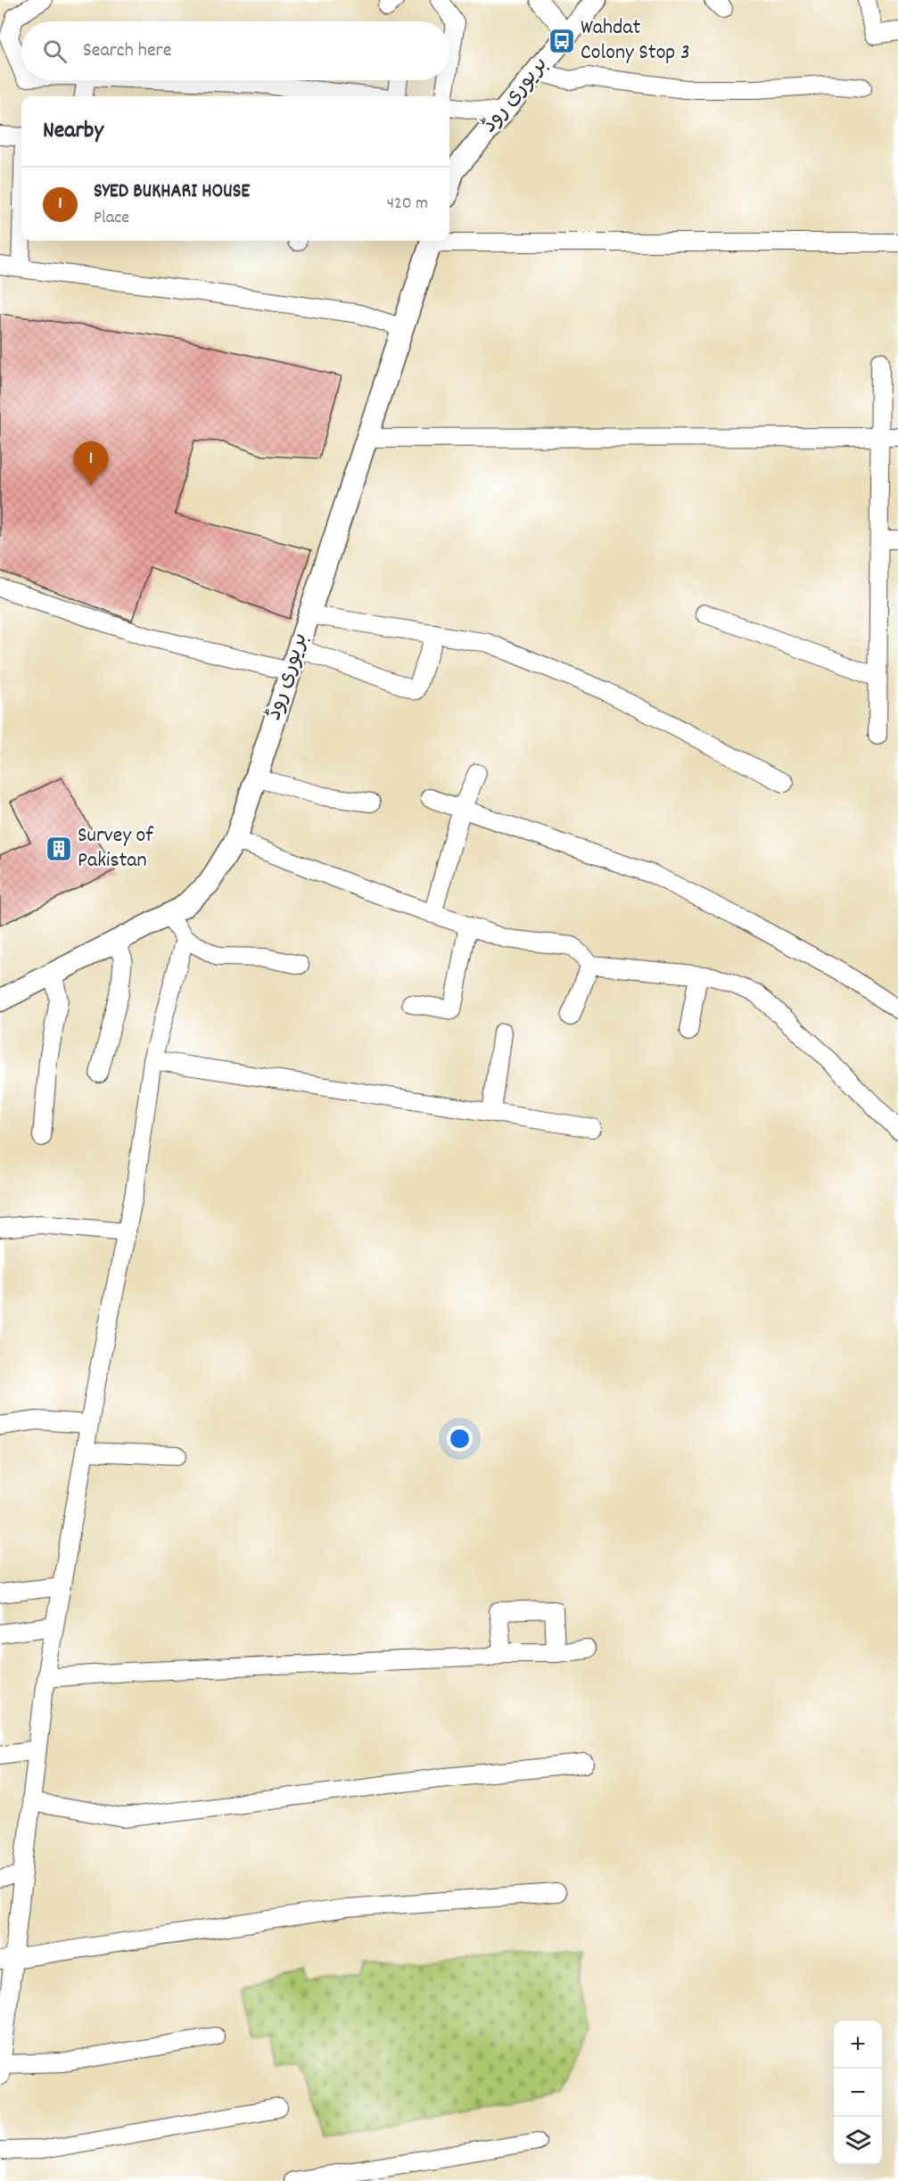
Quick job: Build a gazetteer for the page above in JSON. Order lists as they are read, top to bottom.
{
  "streets": {
    "main road": ["بریوری روڈ"]
  },
  "places": {
    "bus stop": ["Wahdat Colony Stop 3"],
    "building": ["Survey of Pakistan"]
  },
  "page": {
    "search": "Search here",
    "heading": "Nearby",
    "list": [
      {
        "mark": "1",
        "name": "SYED BUKHARI HOUSE",
        "note": "Place",
        "value": "420 m"
      }
    ],
    "pins": "1",
    "map_buttons": ["+", "−"]
  }
}
